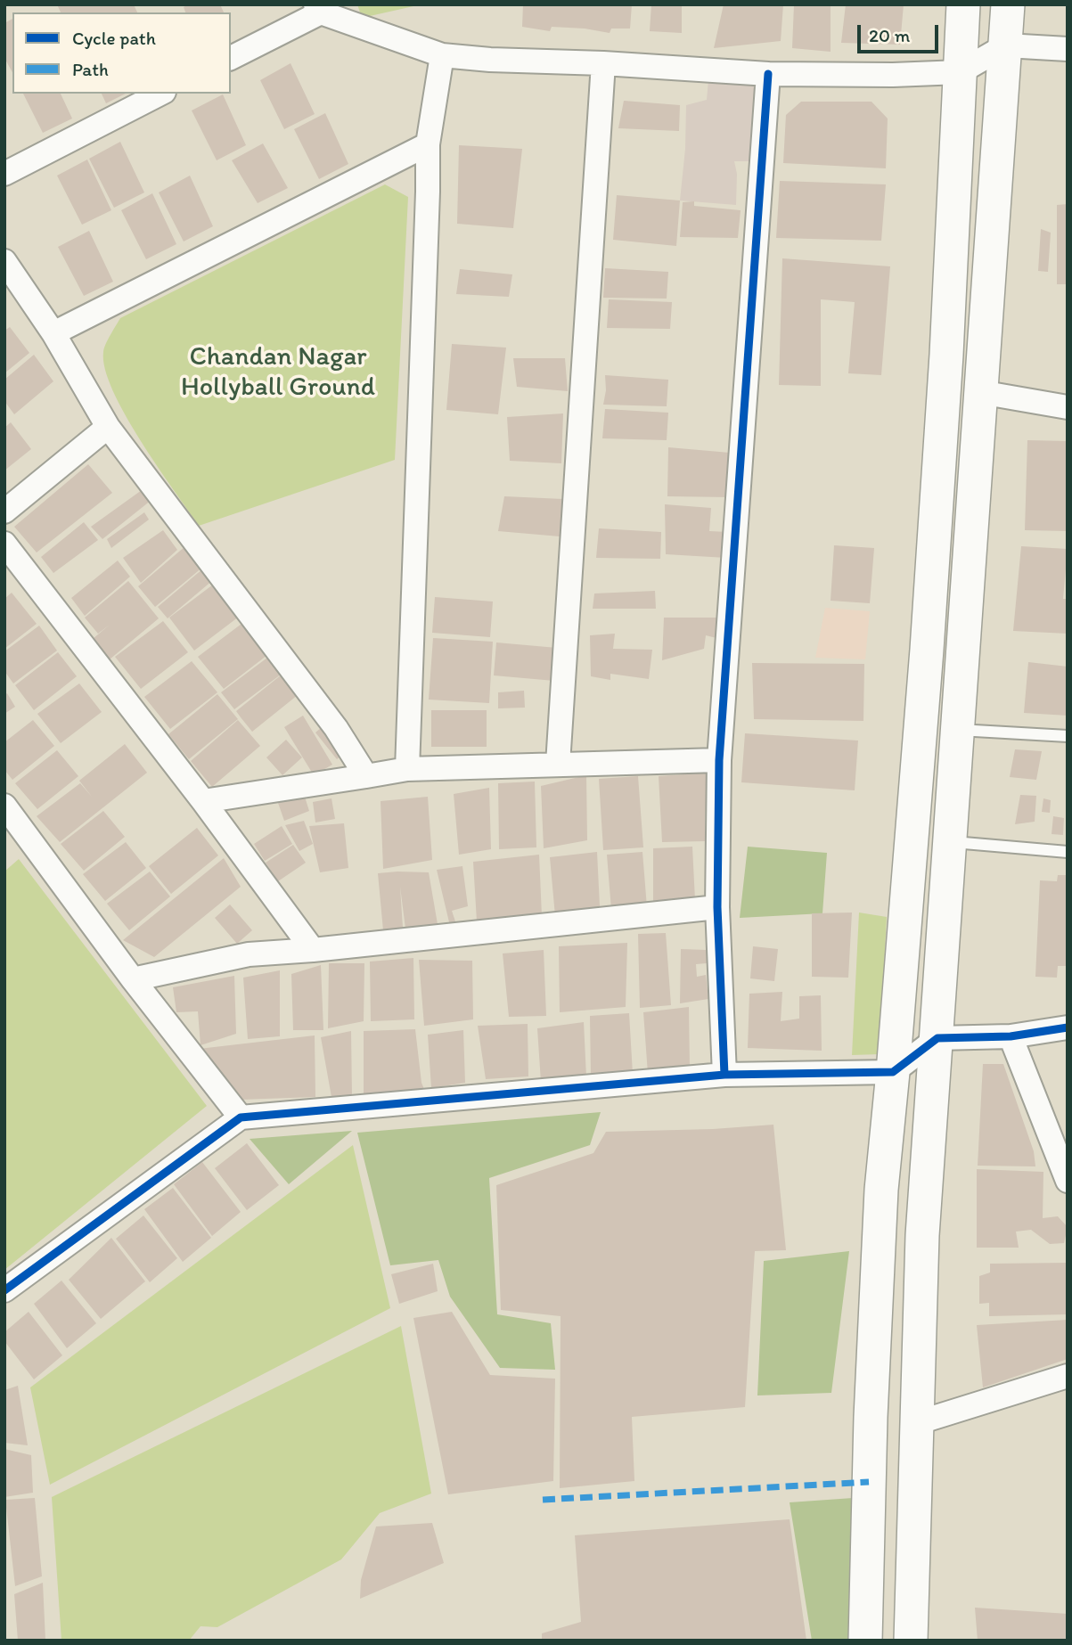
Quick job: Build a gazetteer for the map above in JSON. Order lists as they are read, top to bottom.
{
  "parks": ["Chandan Nagar Hollyball Ground"],
  "legend": ["Cycle path", "Path"],
  "scale_bar": "20 m"
}
